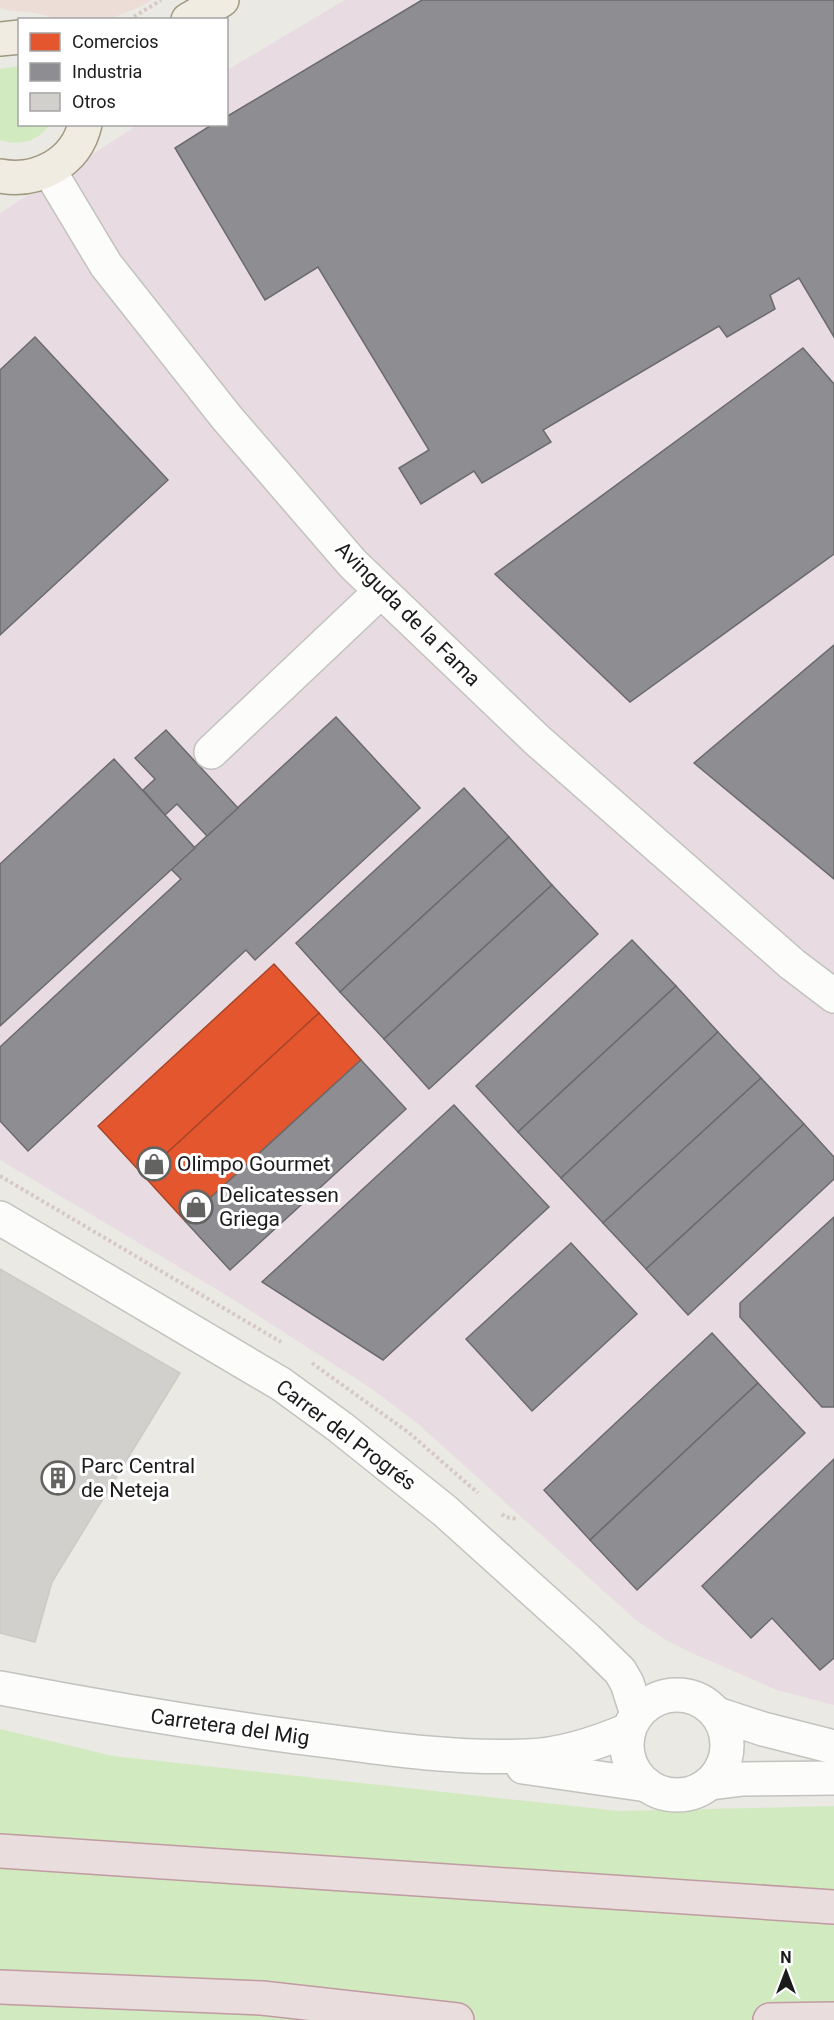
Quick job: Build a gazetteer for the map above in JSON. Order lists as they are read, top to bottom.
{
  "streets": {
    "street": ["Avinguda de la Fama", "Carrer del Progrés", "Carretera del Mig"]
  },
  "crossings": [
    ["Carrer del Progrés", "Carretera del Mig"]
  ],
  "places": {
    "shop": ["Olimpo Gourmet", "Delicatessen Griega"],
    "building": ["Parc Central de Neteja"]
  },
  "legend": ["Comercios", "Industria", "Otros"],
  "north": "top"
}
